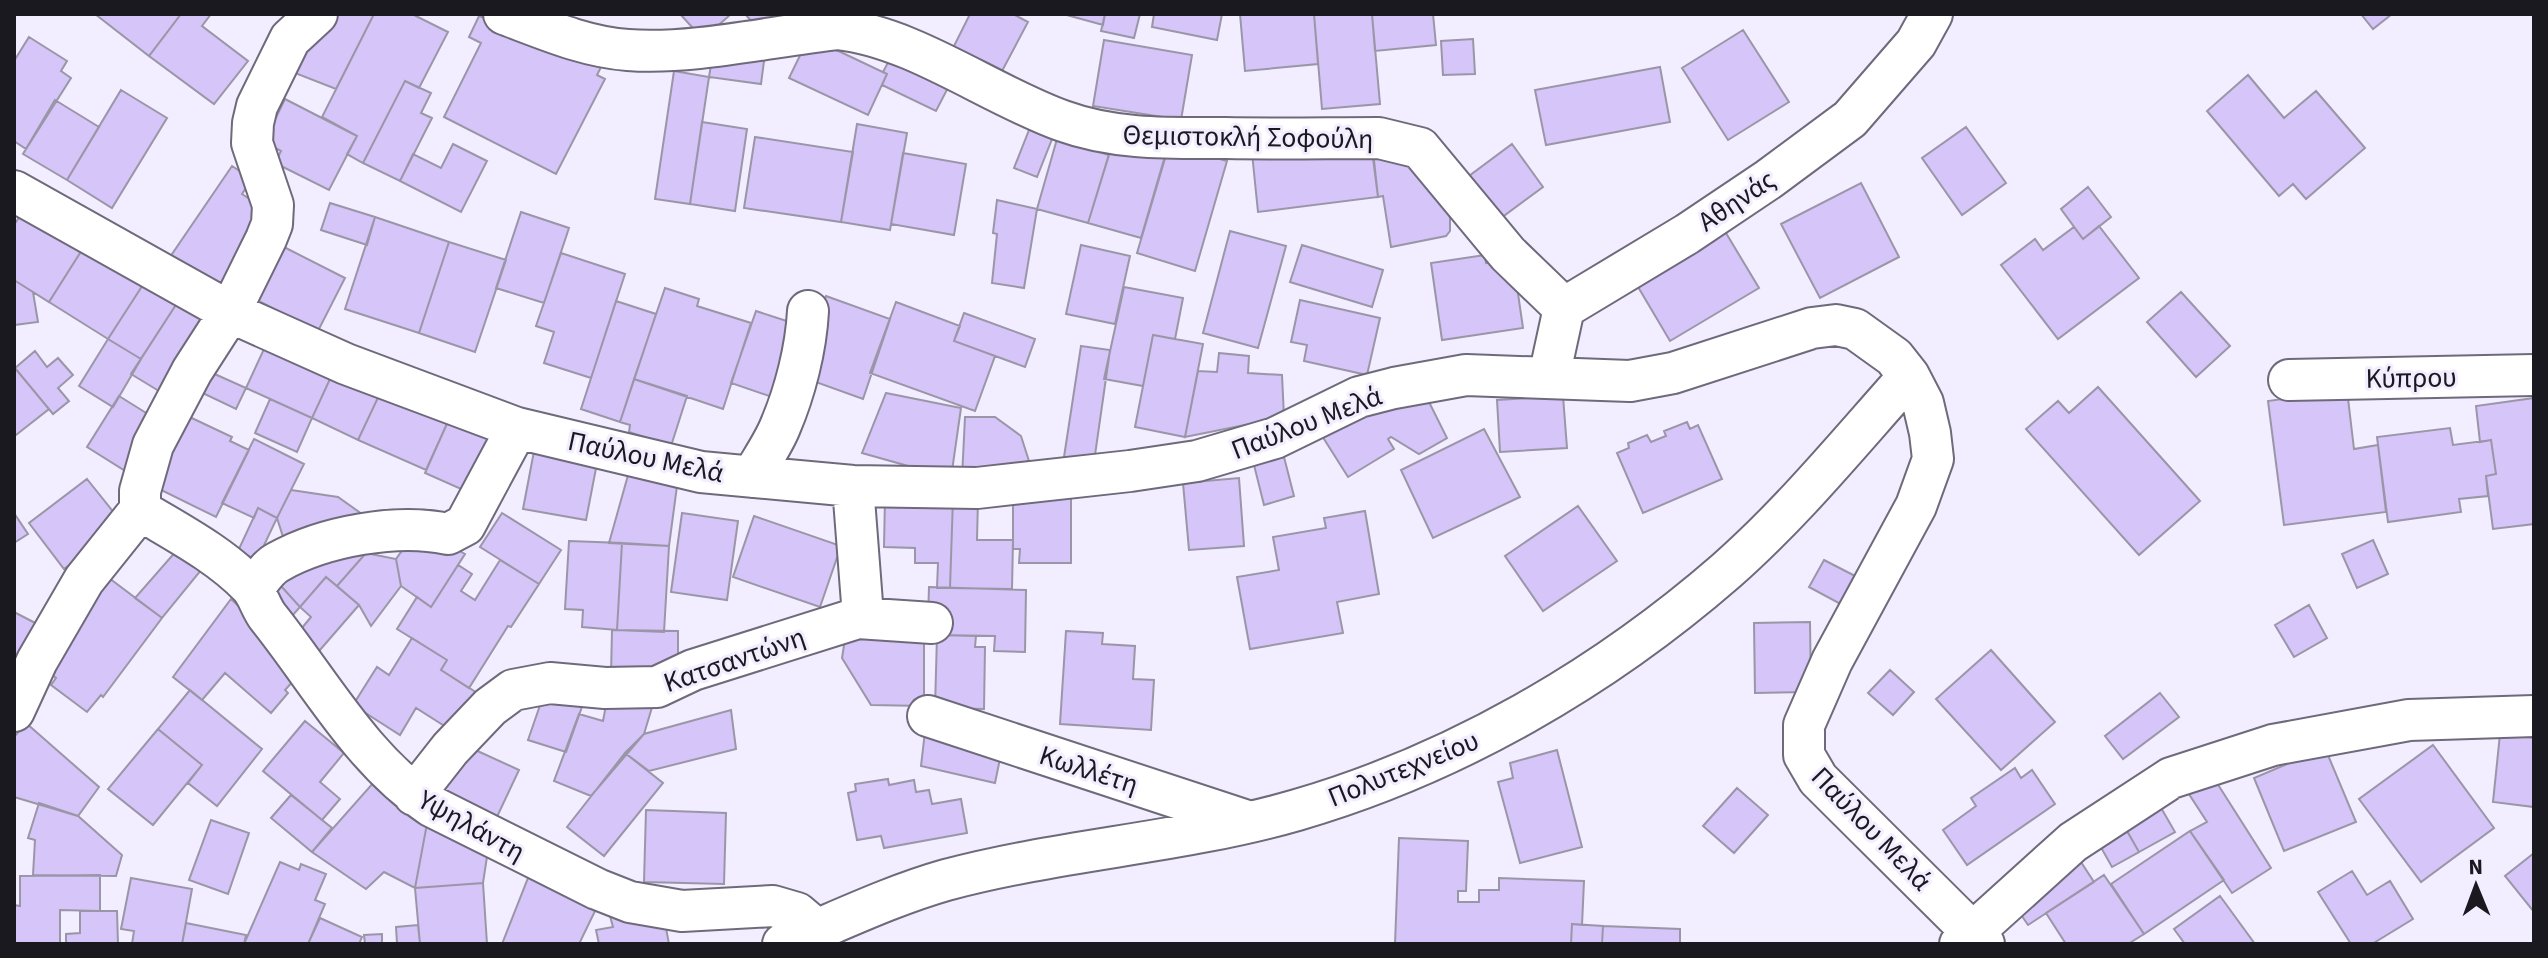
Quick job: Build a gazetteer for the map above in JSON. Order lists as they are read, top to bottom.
{
  "streets": {
    "street": [
      "Θεμιστοκλή Σοφούλη",
      "Αθηνάς",
      "Κύπρου",
      "Παύλου Μελά",
      "Κατσαντώνη",
      "Πολυτεχνείου",
      "Κωλλέτη",
      "Υψηλάντη"
    ]
  },
  "crossings": [
    ["Θεμιστοκλή Σοφούλη", "Αθηνάς"],
    ["Παύλου Μελά", "Πολυτεχνείου"],
    ["Κατσαντώνη", "Υψηλάντη"],
    ["Πολυτεχνείου", "Κωλλέτη"],
    ["Πολυτεχνείου", "Υψηλάντη"]
  ],
  "north": "top"
}
